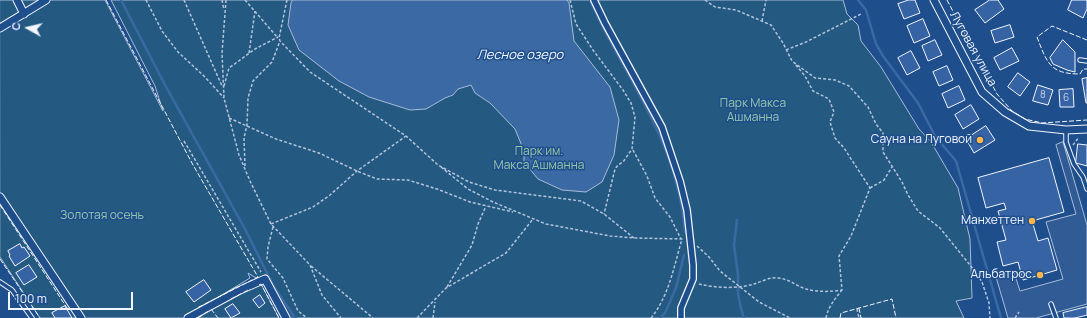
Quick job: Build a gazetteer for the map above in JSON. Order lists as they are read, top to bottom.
{
  "streets": {
    "street": ["Луговая улица"]
  },
  "water": ["Лесное озеро"],
  "parks": ["Парк Макса Ашманна", "Парк им. Макса Ашманна", "Золотая осень"],
  "places": ["Сауна на Луговой", "Манхеттен", "Альбатрос"],
  "house_numbers": ["8", "6"],
  "scale_bar": "100 m",
  "north": "left"
}
